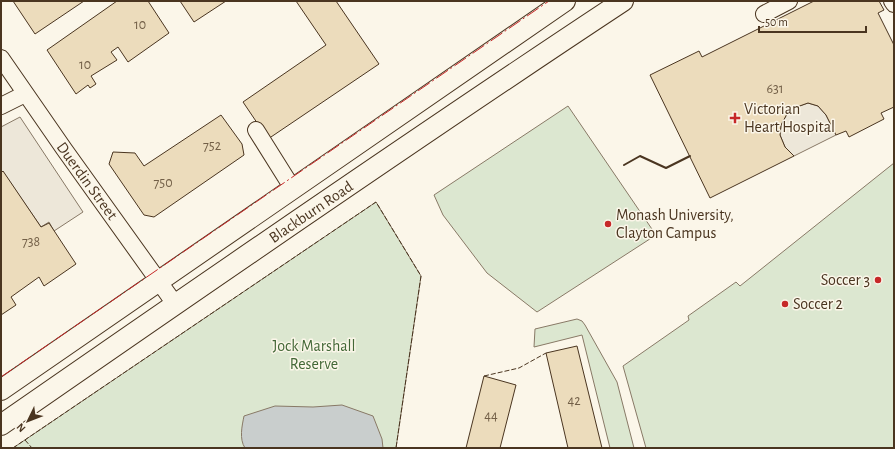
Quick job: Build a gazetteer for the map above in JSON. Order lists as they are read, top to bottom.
{
  "streets": {
    "main road": ["Blackburn Road"],
    "street": ["Duerdin Street"]
  },
  "crossings": [
    ["Duerdin Street", "Blackburn Road"]
  ],
  "parks": ["Jock Marshall Reserve"],
  "places": {
    "health": ["Victorian Heart Hospital"],
    "other": ["Monash University, Clayton Campus", "Soccer 3", "Soccer 2"]
  },
  "house_numbers": [
    "10",
    "10",
    "631",
    "752",
    "750",
    "738",
    "42",
    "44"
  ],
  "scale_bar": "50 m",
  "north": "bottom left"
}
